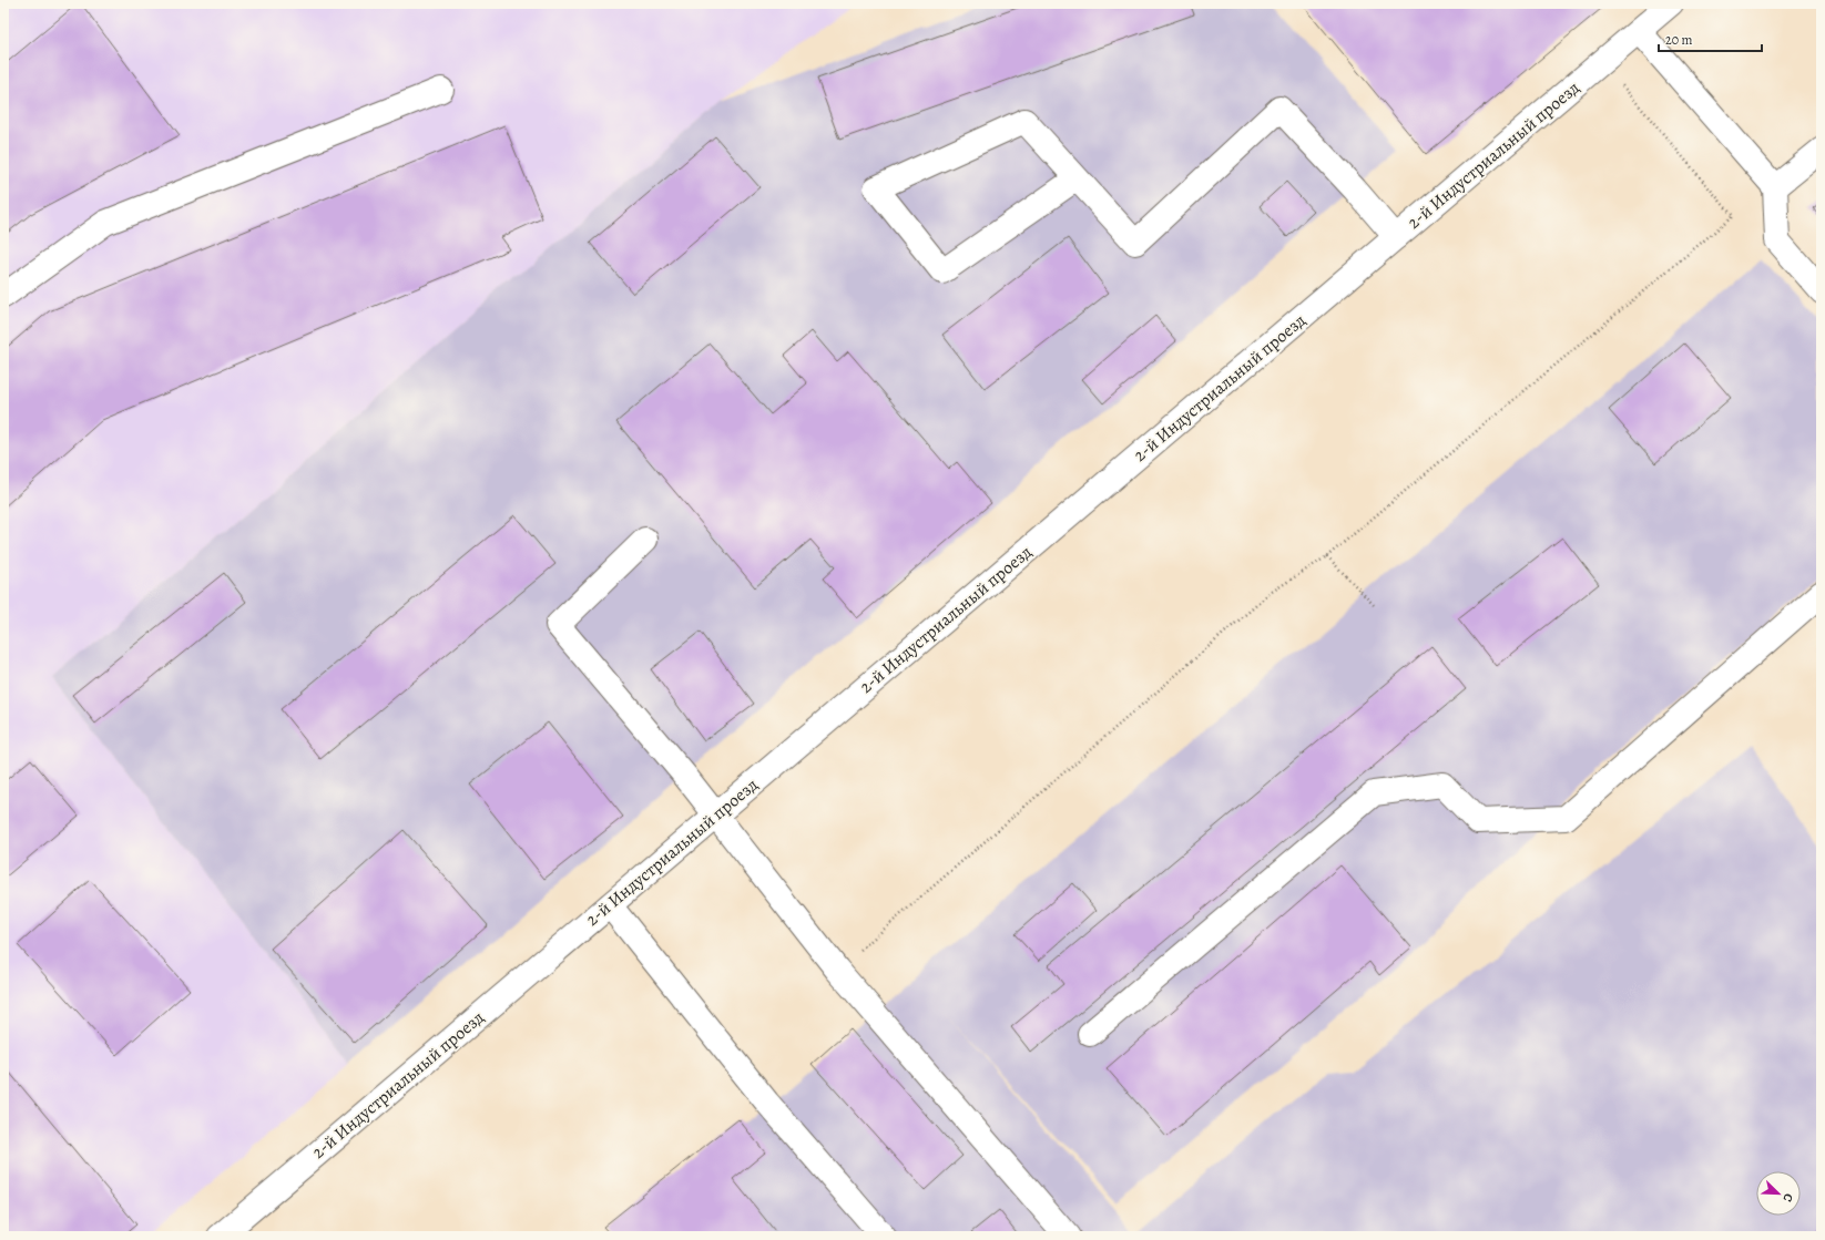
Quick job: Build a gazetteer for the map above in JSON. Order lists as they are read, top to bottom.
{
  "streets": {
    "street": ["2-й Индустриальный проезд"]
  },
  "scale_bar": "20 m",
  "north": "bottom right"
}
